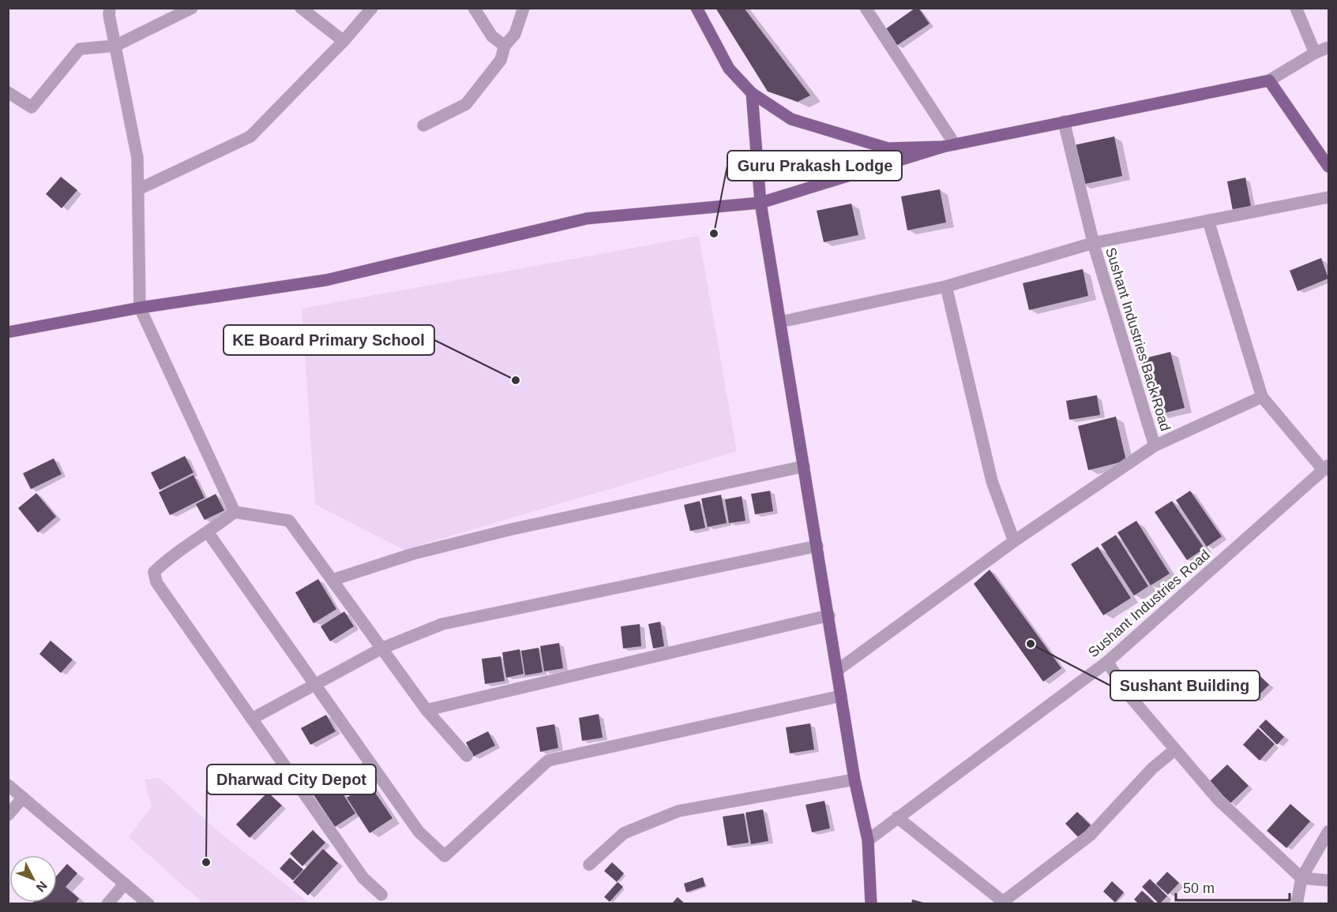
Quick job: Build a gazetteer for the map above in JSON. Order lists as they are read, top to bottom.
{
  "streets": {
    "street": ["Sushant Industries Back Road", "Sushant Industries Road"]
  },
  "places": [
    "Guru Prakash Lodge",
    "KE Board Primary School",
    "Sushant Building",
    "Dharwad City Depot"
  ],
  "scale_bar": "50 m",
  "north": "bottom right"
}
